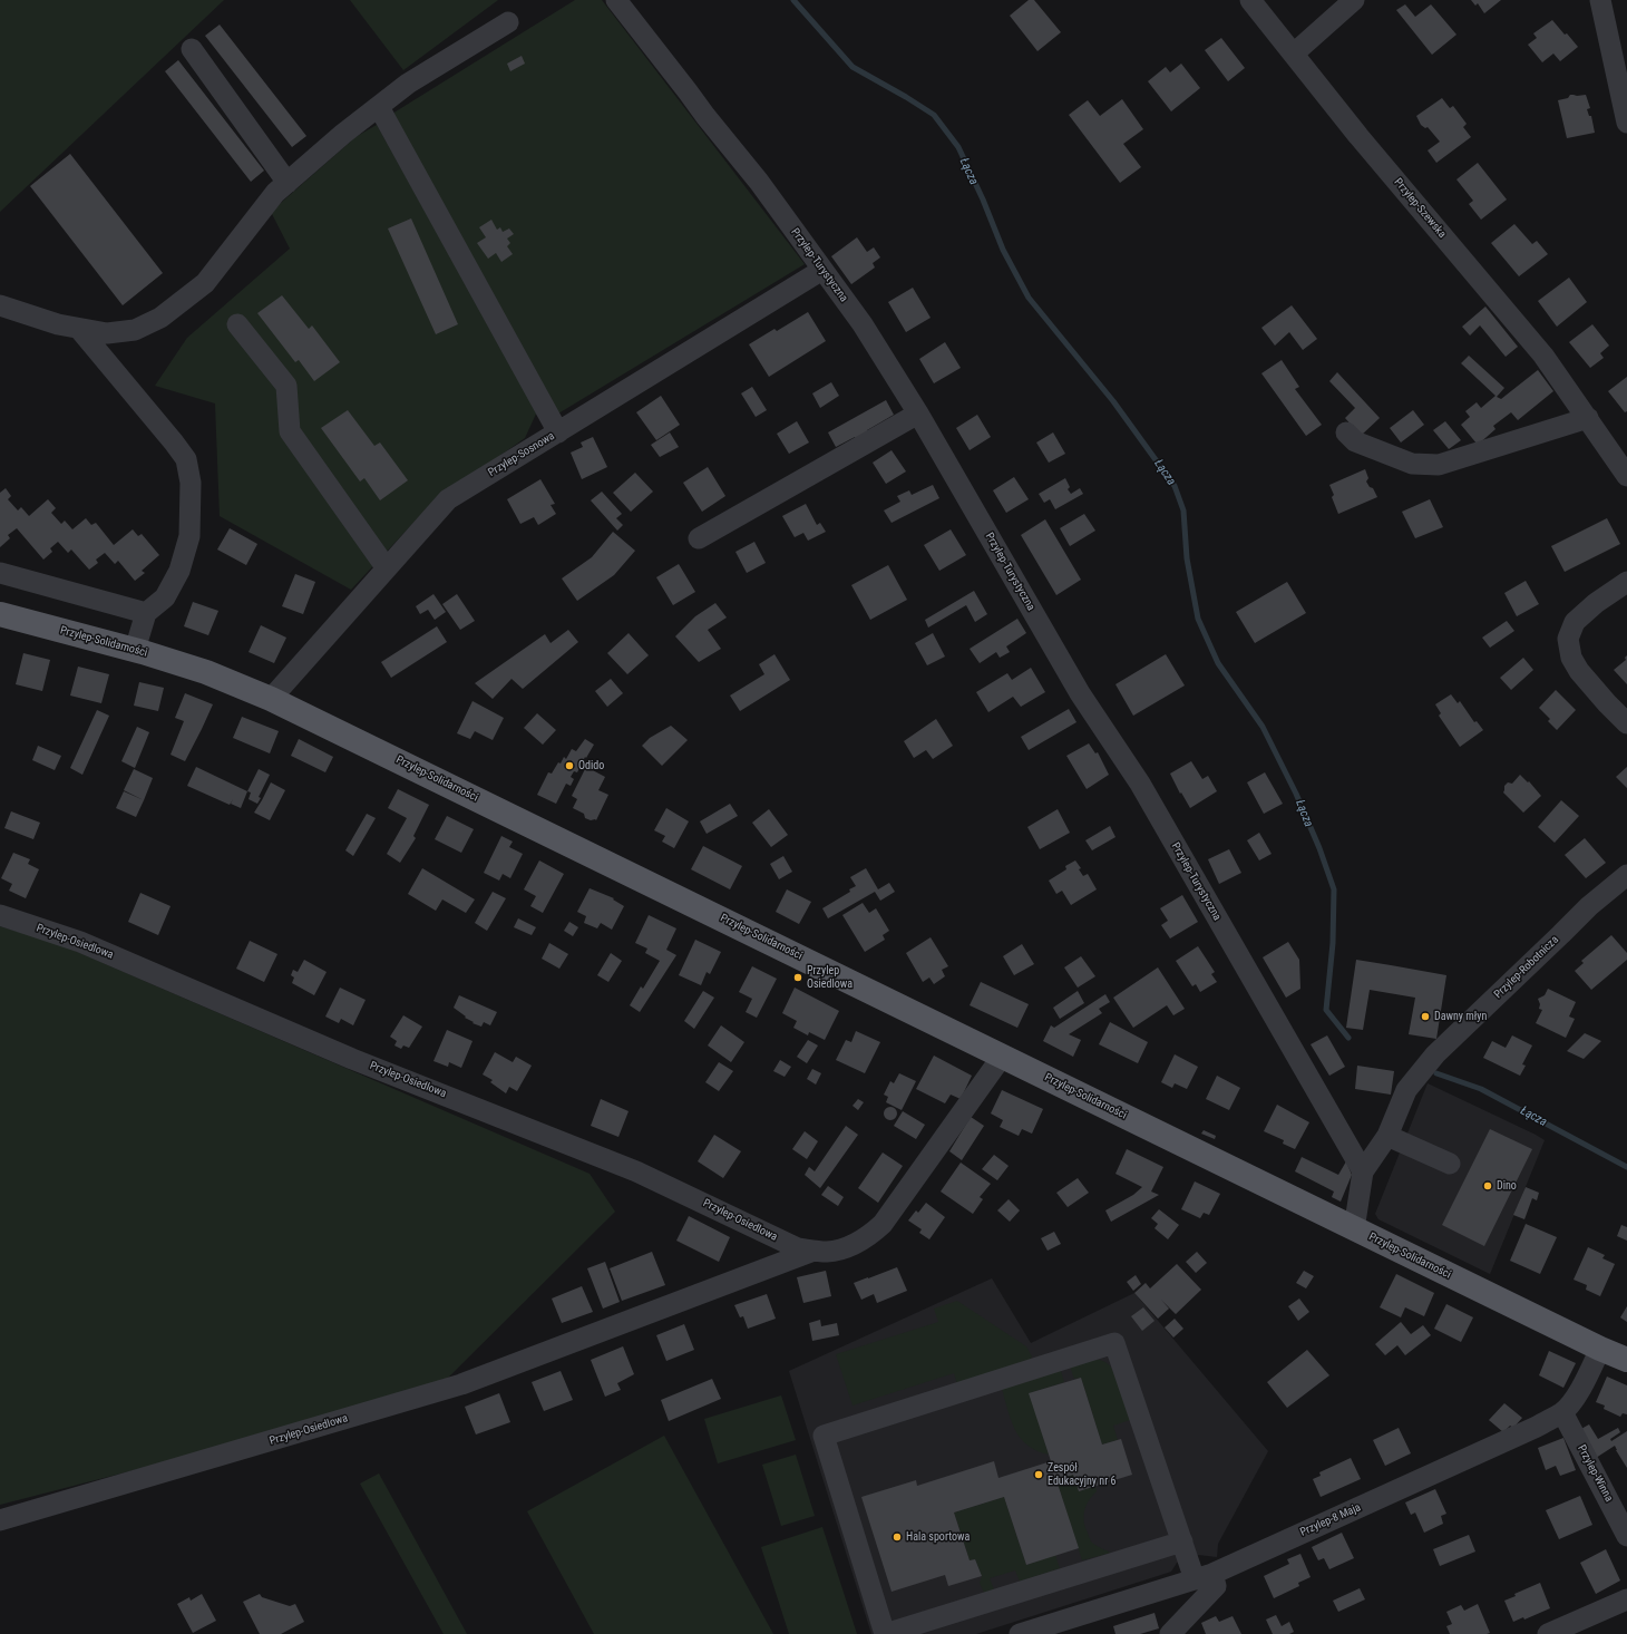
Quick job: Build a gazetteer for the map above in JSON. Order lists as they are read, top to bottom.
{
  "streets": {
    "main road": ["Przylep-Solidarności"],
    "street": [
      "Przylep-Szewska",
      "Przylep-Turystyczna",
      "Przylep-Sosnowa",
      "Przylep-Osiedlowa",
      "Przylep-Robotnicza",
      "Przylep-Winna",
      "Przylep-8 Maja"
    ]
  },
  "crossings": [
    ["Przylep-Turystyczna", "Przylep-Sosnowa"],
    ["Przylep-Turystyczna", "Przylep-Robotnicza"],
    ["Przylep-Sosnowa", "Przylep-Solidarności"],
    ["Przylep-Solidarności", "Przylep-Osiedlowa"],
    ["Przylep-Solidarności", "Przylep-Robotnicza"],
    ["Przylep-Solidarności", "Przylep-8 Maja"],
    ["Przylep-Winna", "Przylep-8 Maja"]
  ],
  "water": ["Łącza"],
  "places": [
    "Odido",
    "Przylep Osiedlowa",
    "Dawny młyn",
    "Dino",
    "Zespół Edukacyjny nr 6",
    "Hala sportowa"
  ]
}
